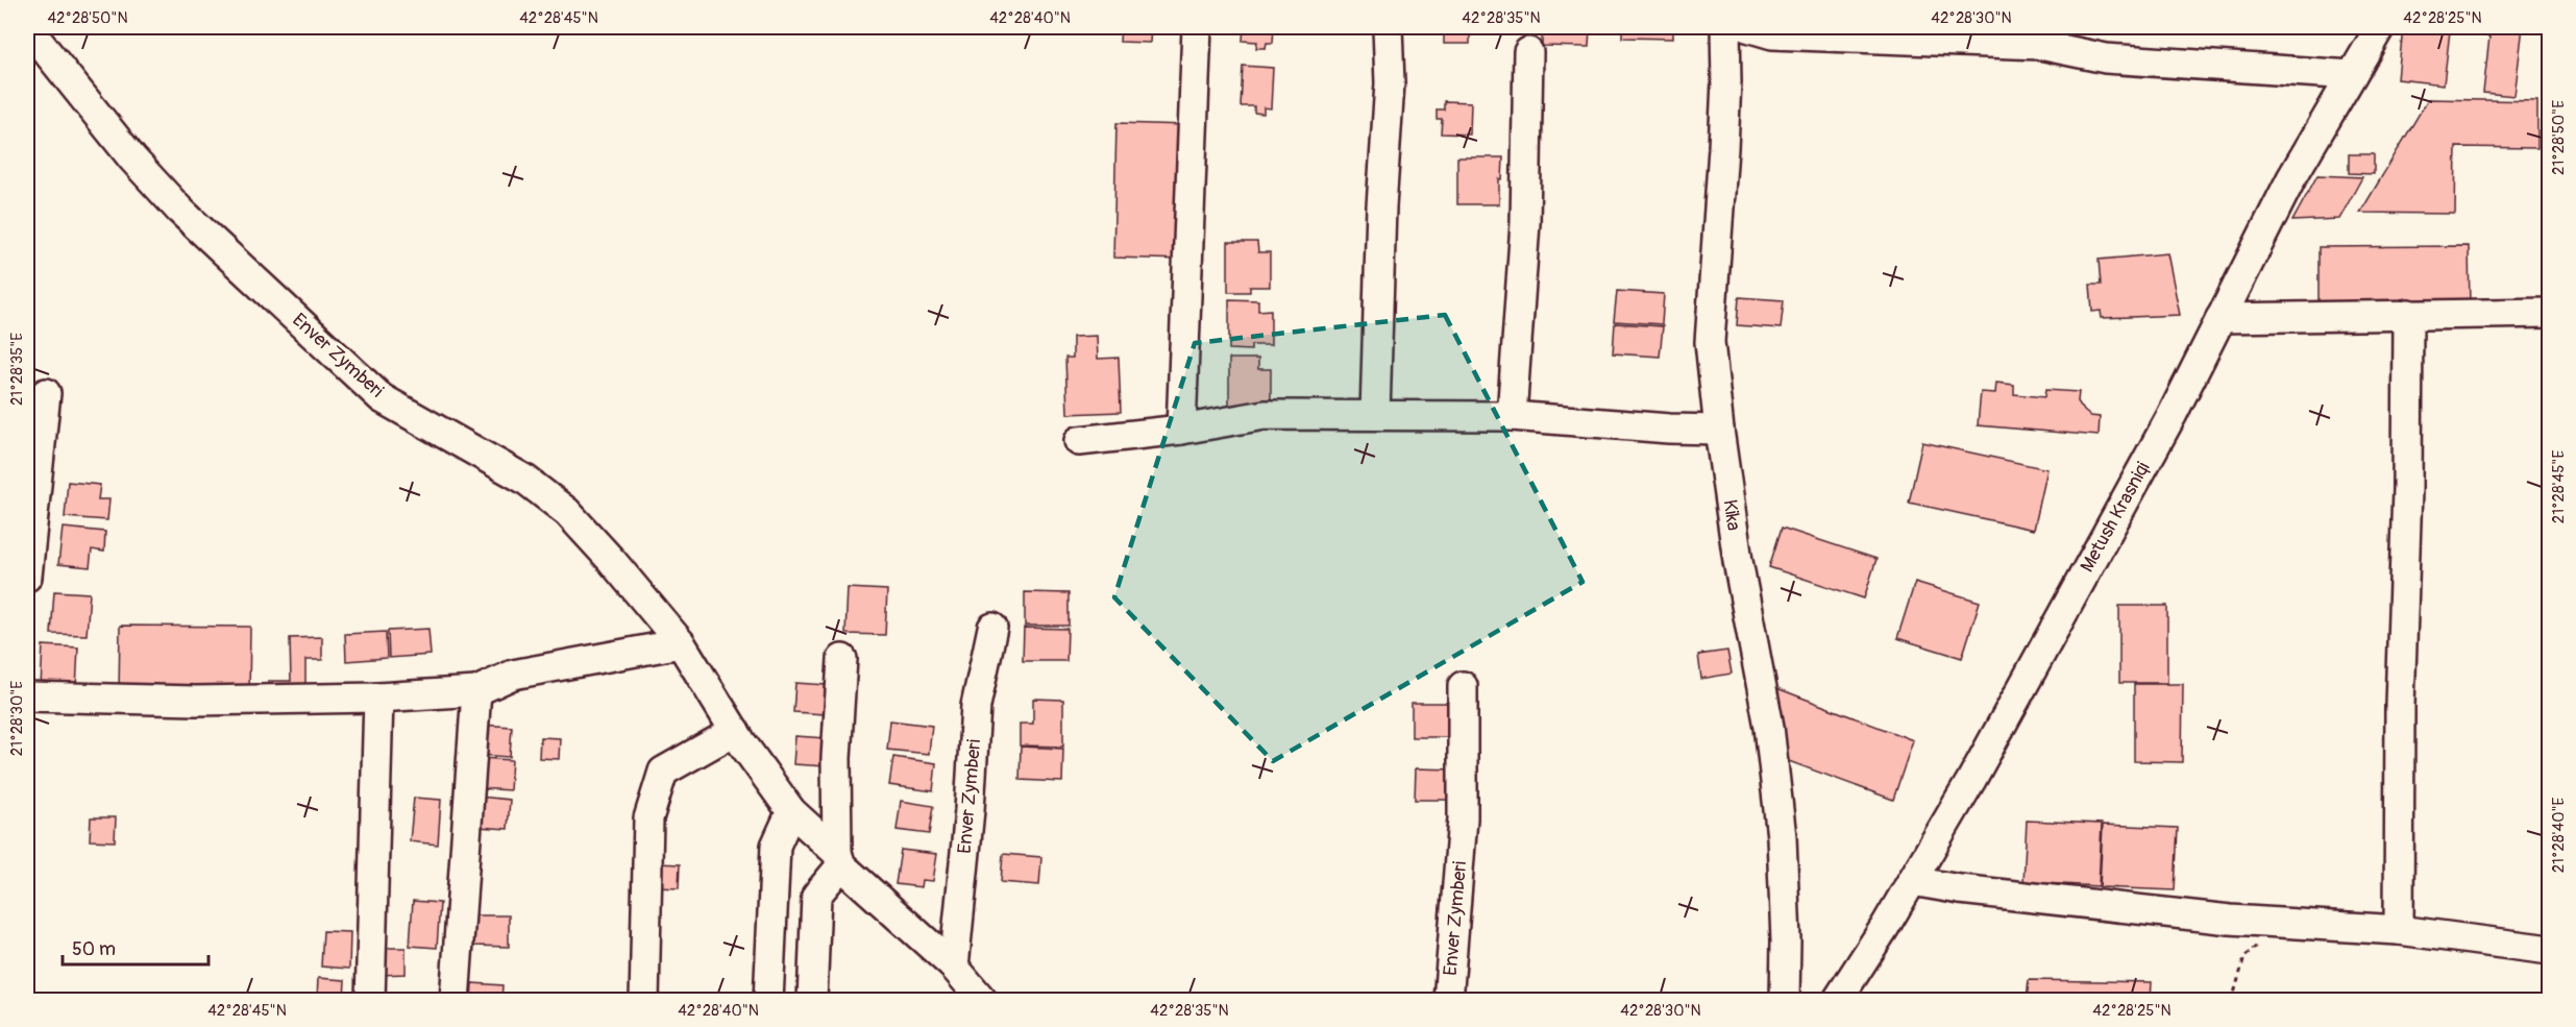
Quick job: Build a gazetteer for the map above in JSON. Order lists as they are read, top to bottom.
{
  "streets": {
    "street": ["Enver Zymberi", "Kika", "Metush Krasniqi"]
  },
  "scale_bar": "50 m",
  "coordinates": [
    "42°28'50\"N",
    "42°28'45\"N",
    "42°28'40\"N",
    "42°28'35\"N",
    "42°28'30\"N",
    "42°28'25\"N",
    "21°28'50\"E",
    "21°28'35\"E",
    "21°28'45\"E",
    "21°28'30\"E",
    "21°28'40\"E"
  ]
}
